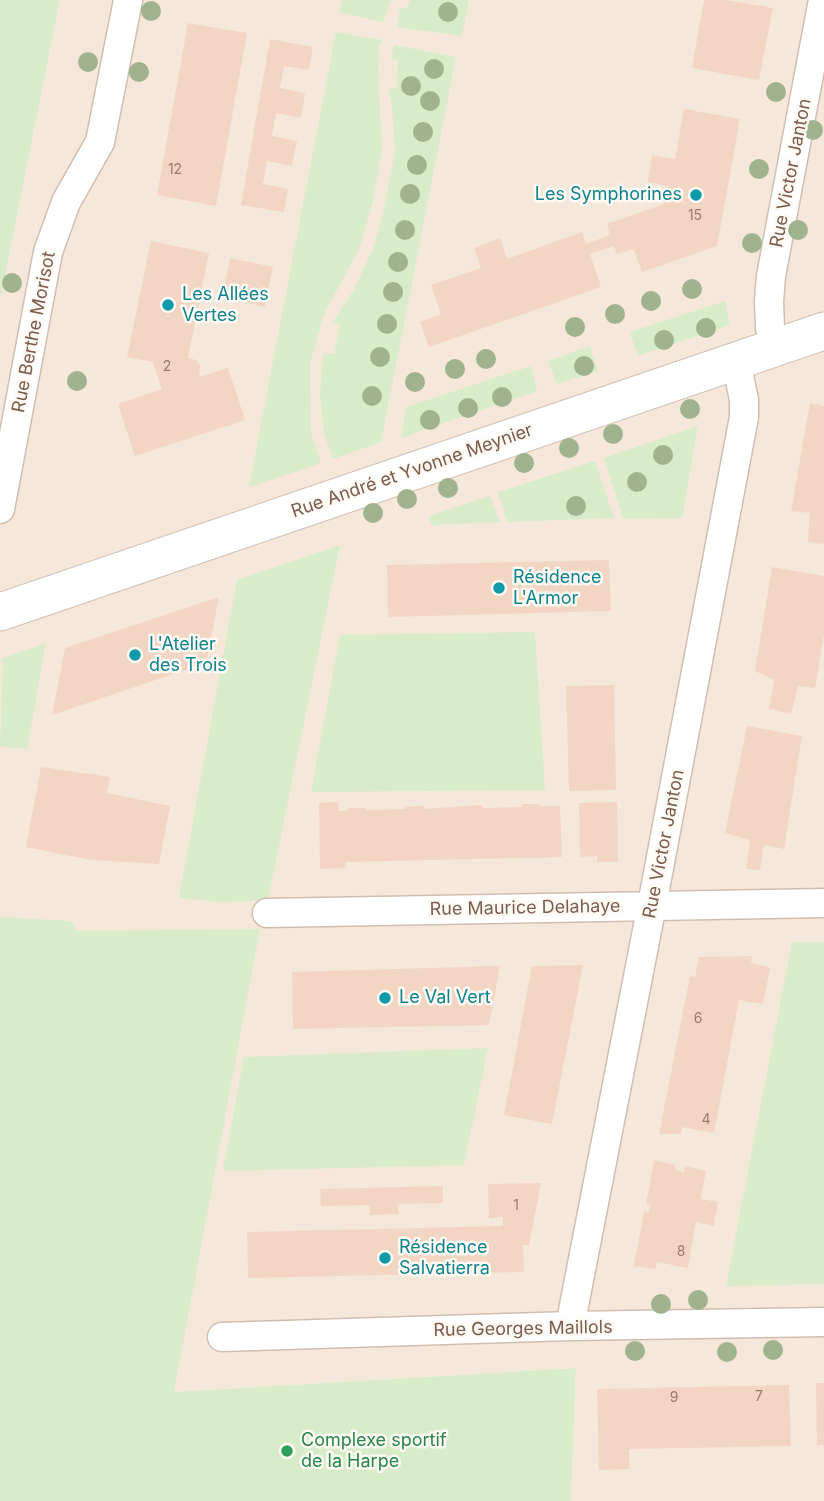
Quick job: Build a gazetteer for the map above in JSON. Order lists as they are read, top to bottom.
{
  "streets": {
    "street": [
      "Rue Victor Janton",
      "Rue Berthe Morisot",
      "Rue André et Yvonne Meynier",
      "Rue Maurice Delahaye",
      "Rue Georges Maillols"
    ]
  },
  "crossings": [
    ["Rue Victor Janton", "Rue André et Yvonne Meynier"],
    ["Rue Victor Janton", "Rue Maurice Delahaye"],
    ["Rue Victor Janton", "Rue Georges Maillols"]
  ],
  "places": [
    "Les Symphorines",
    "Les Allées Vertes",
    "Résidence L'Armor",
    "L'Atelier des Trois",
    "Le Val Vert",
    "Résidence Salvatierra",
    "Complexe sportif de la Harpe"
  ],
  "house_numbers": [
    "12",
    "15",
    "2",
    "6",
    "4",
    "1",
    "8",
    "7",
    "9"
  ]
}
